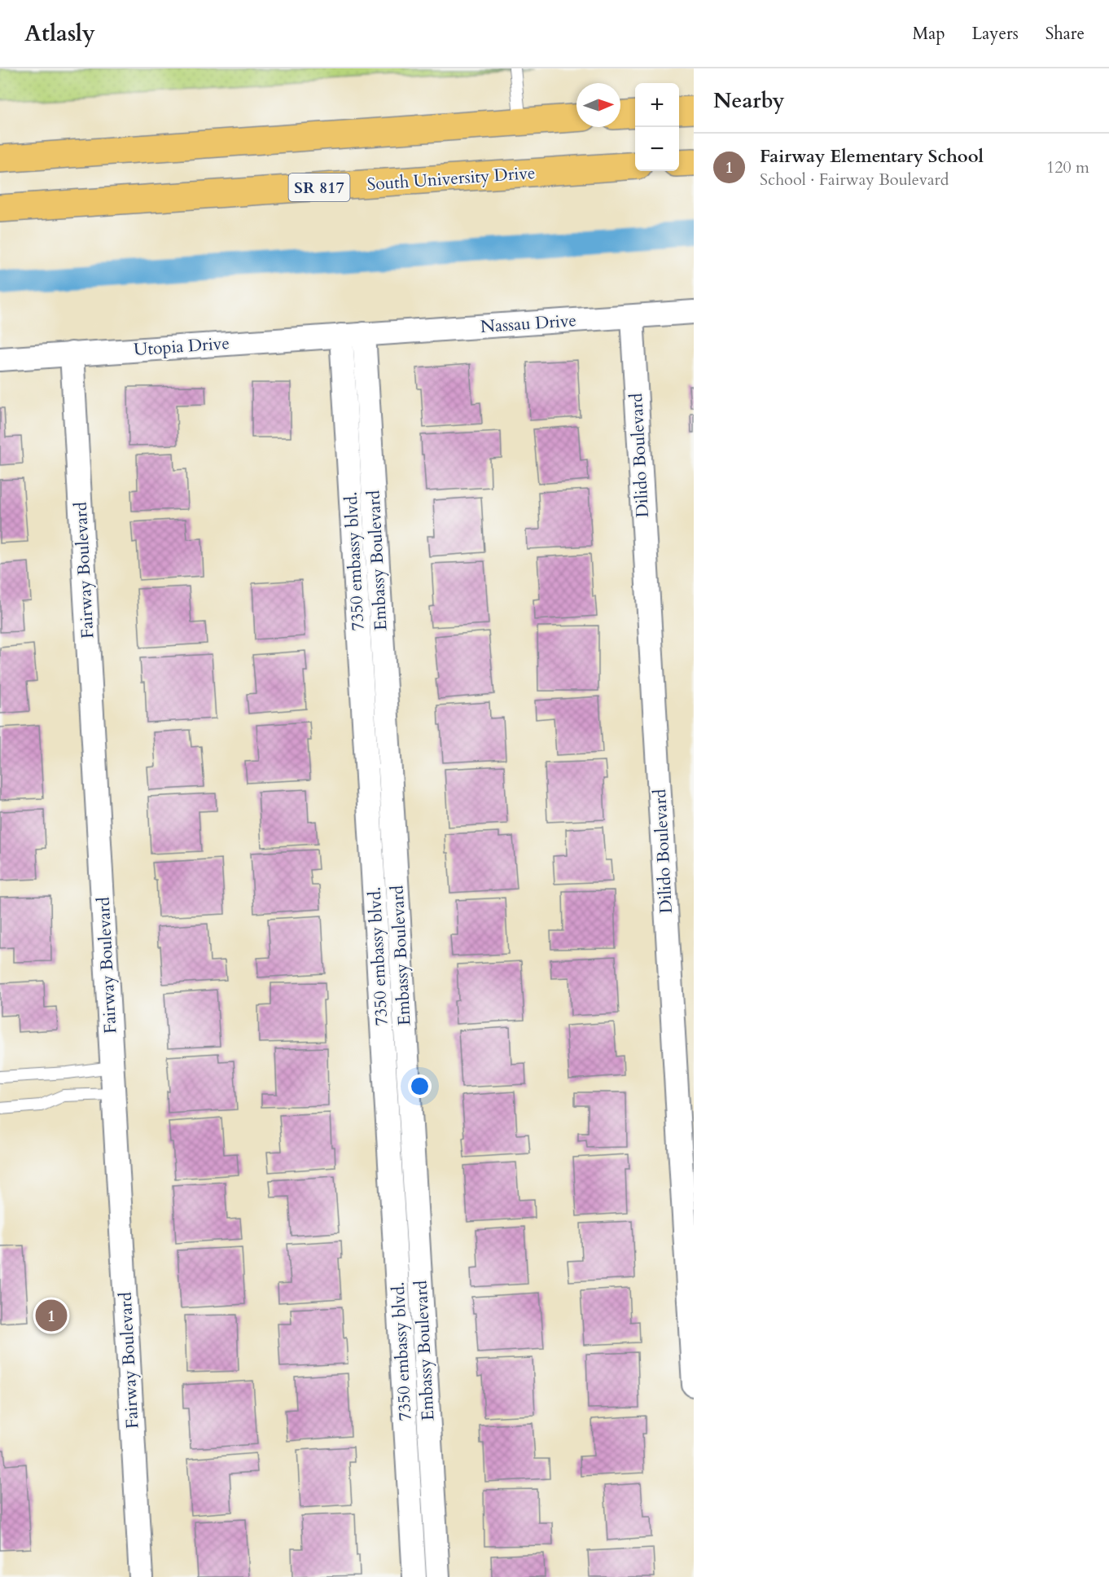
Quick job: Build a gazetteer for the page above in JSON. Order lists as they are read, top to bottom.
{
  "streets": {
    "main road": ["South University Drive", "SR 817"],
    "street": [
      "Nassau Drive",
      "Utopia Drive",
      "Dilido Boulevard",
      "Embassy Boulevard",
      "7350 embassy blvd.",
      "Fairway Boulevard"
    ]
  },
  "crossings": [
    ["Nassau Drive", "Utopia Drive"],
    ["Nassau Drive", "Dilido Boulevard"],
    ["Nassau Drive", "Embassy Boulevard"],
    ["Utopia Drive", "Embassy Boulevard"],
    ["Utopia Drive", "7350 embassy blvd."],
    ["Utopia Drive", "Fairway Boulevard"]
  ],
  "north": "right",
  "page": {
    "header": "Atlasly",
    "nav": ["Map", "Layers", "Share"],
    "heading": "Nearby",
    "map_buttons": ["+", "−"],
    "list": [
      {
        "mark": "1",
        "name": "Fairway Elementary School",
        "note": "School · Fairway Boulevard",
        "value": "120 m"
      }
    ],
    "pins": "1"
  }
}
